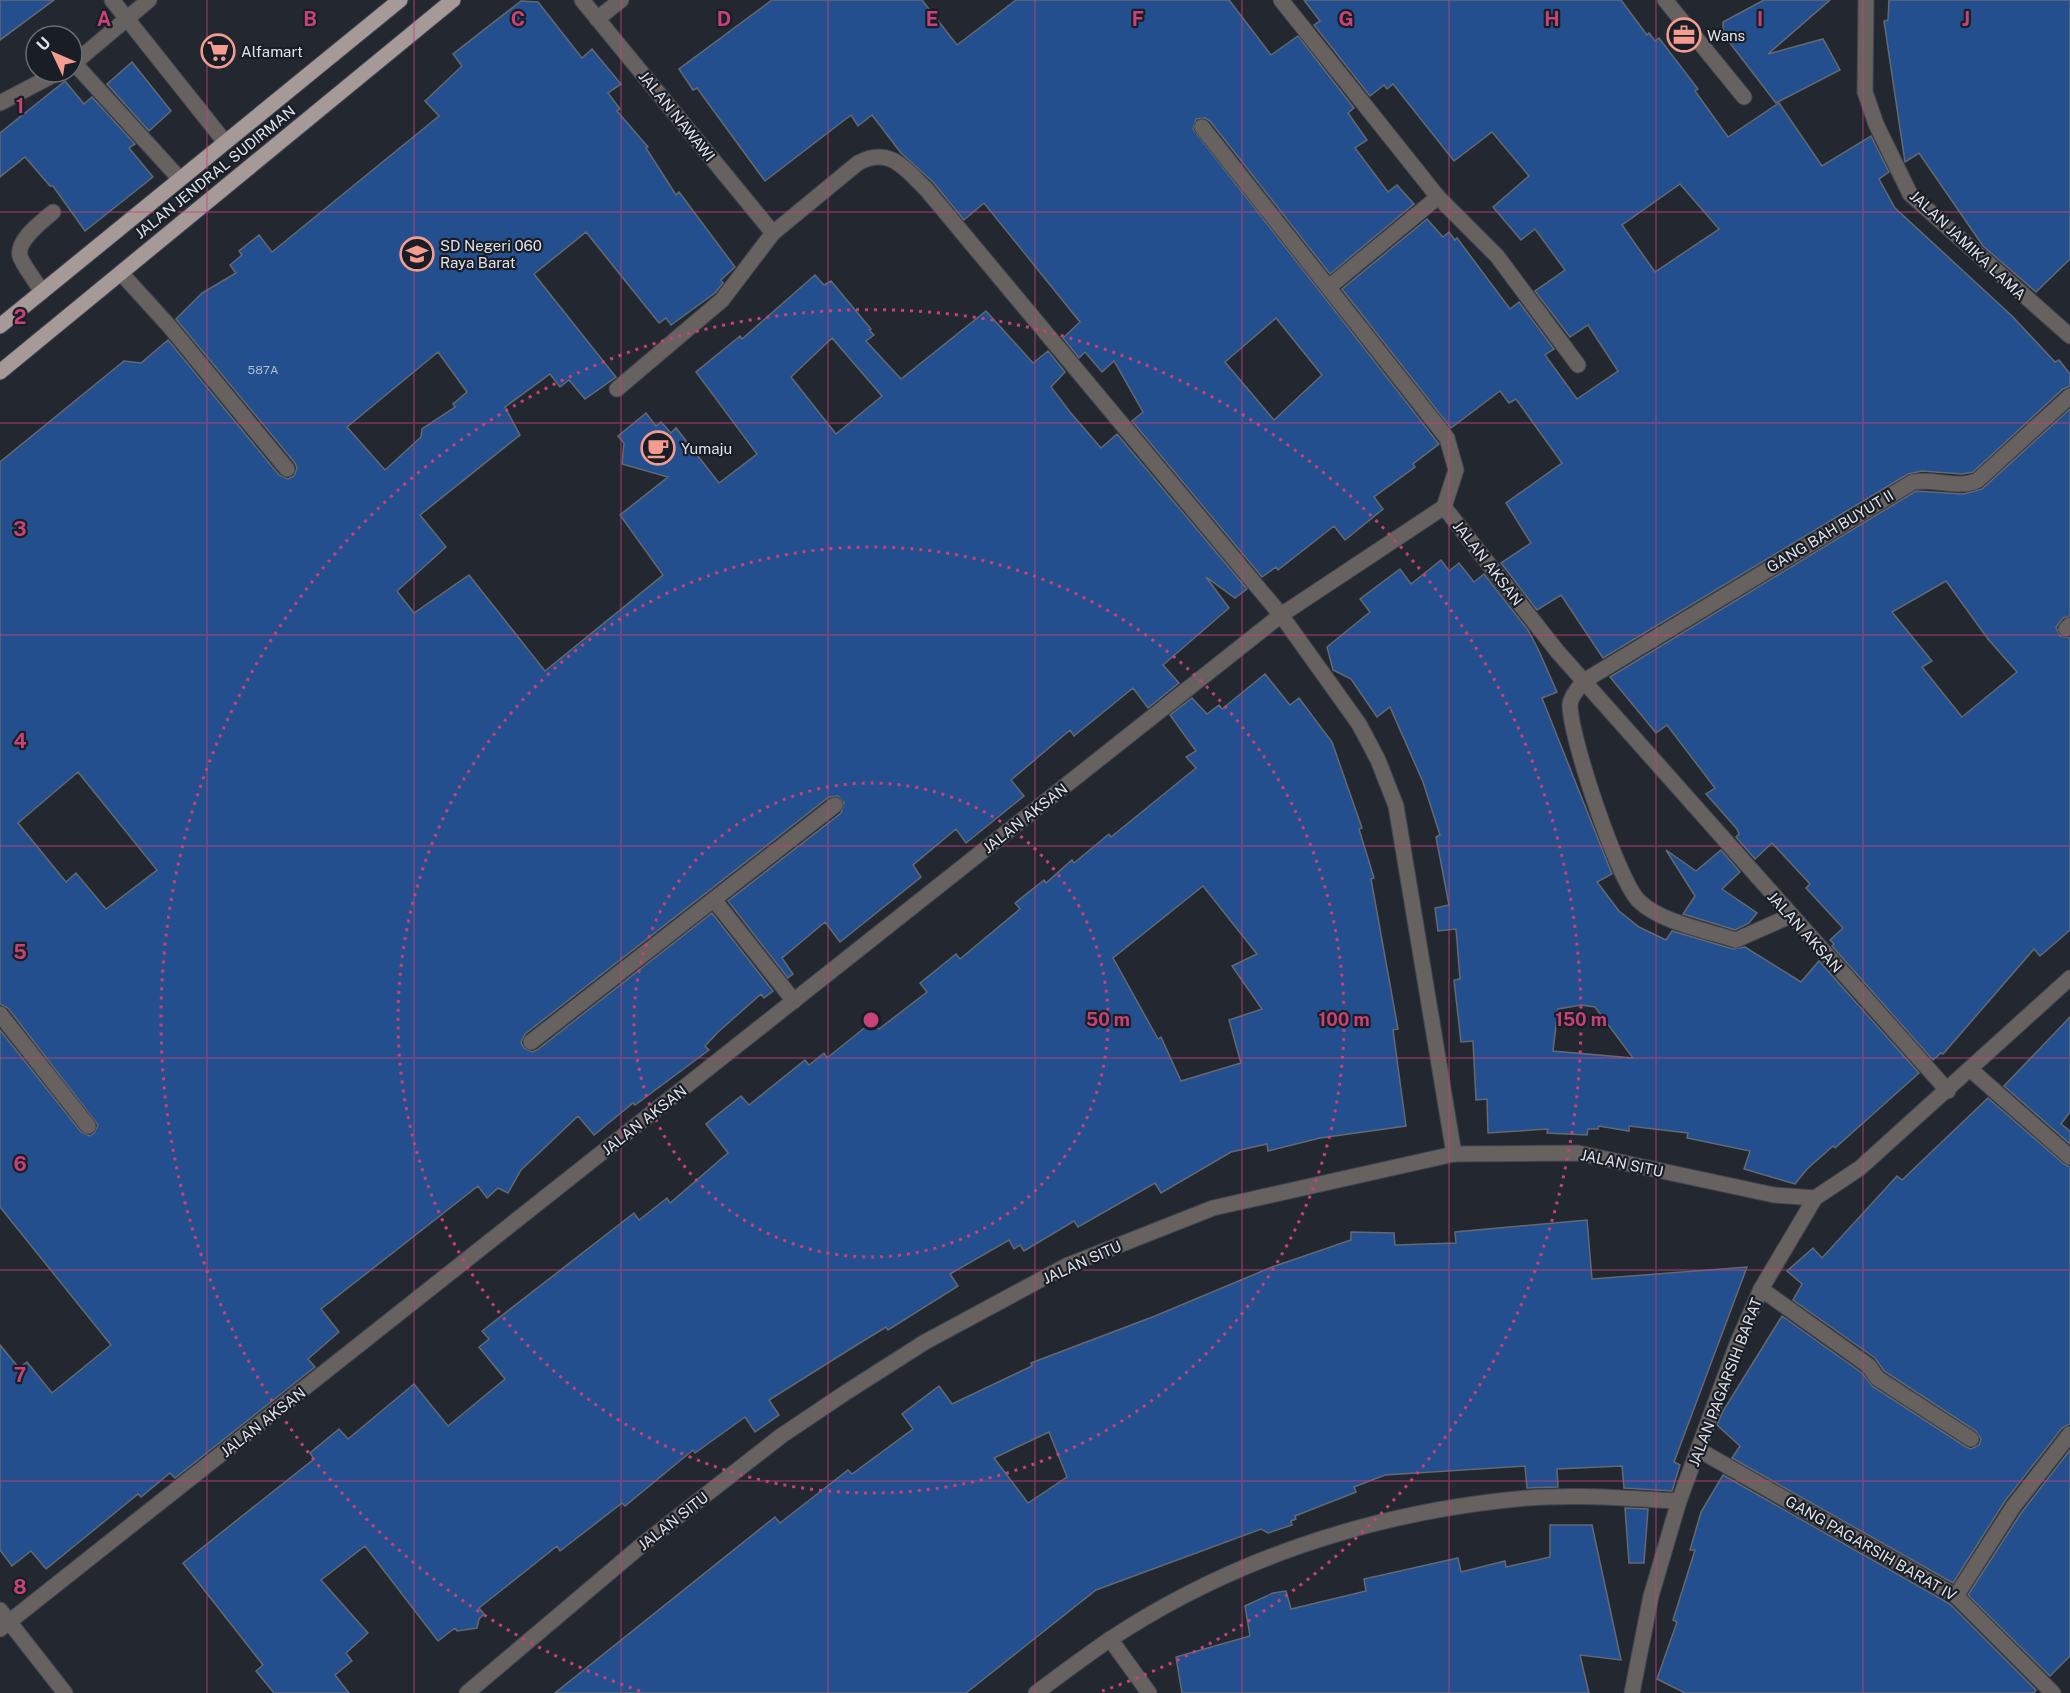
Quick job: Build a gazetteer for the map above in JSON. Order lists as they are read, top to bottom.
{
  "streets": {
    "main road": ["JALAN JENDRAL SUDIRMAN"],
    "street": [
      "JALAN NAWAWI",
      "JALAN JAMIKA LAMA",
      "GANG BAH BUYUT II",
      "JALAN AKSAN",
      "JALAN SITU",
      "JALAN PAGARSIH BARAT",
      "GANG PAGARSIH BARAT IV"
    ]
  },
  "crossings": [
    ["GANG BAH BUYUT II", "JALAN AKSAN"],
    ["JALAN AKSAN", "JALAN PAGARSIH BARAT"],
    ["JALAN SITU", "JALAN PAGARSIH BARAT"],
    ["JALAN PAGARSIH BARAT", "GANG PAGARSIH BARAT IV"]
  ],
  "places": {
    "office": ["Wans"],
    "supermarket": ["Alfamart"],
    "school or university": ["SD Negeri 060 Raya Barat"],
    "cafe": ["Yumaju"]
  },
  "house_numbers": ["587A"],
  "north": "top left",
  "grid": {
    "columns": [
      "A",
      "B",
      "C",
      "D",
      "E",
      "F",
      "G",
      "H",
      "I",
      "J"
    ],
    "rows": [
      "1",
      "2",
      "3",
      "4",
      "5",
      "6",
      "7",
      "8"
    ]
  },
  "rings": ["50 m", "100 m", "150 m"]
}
